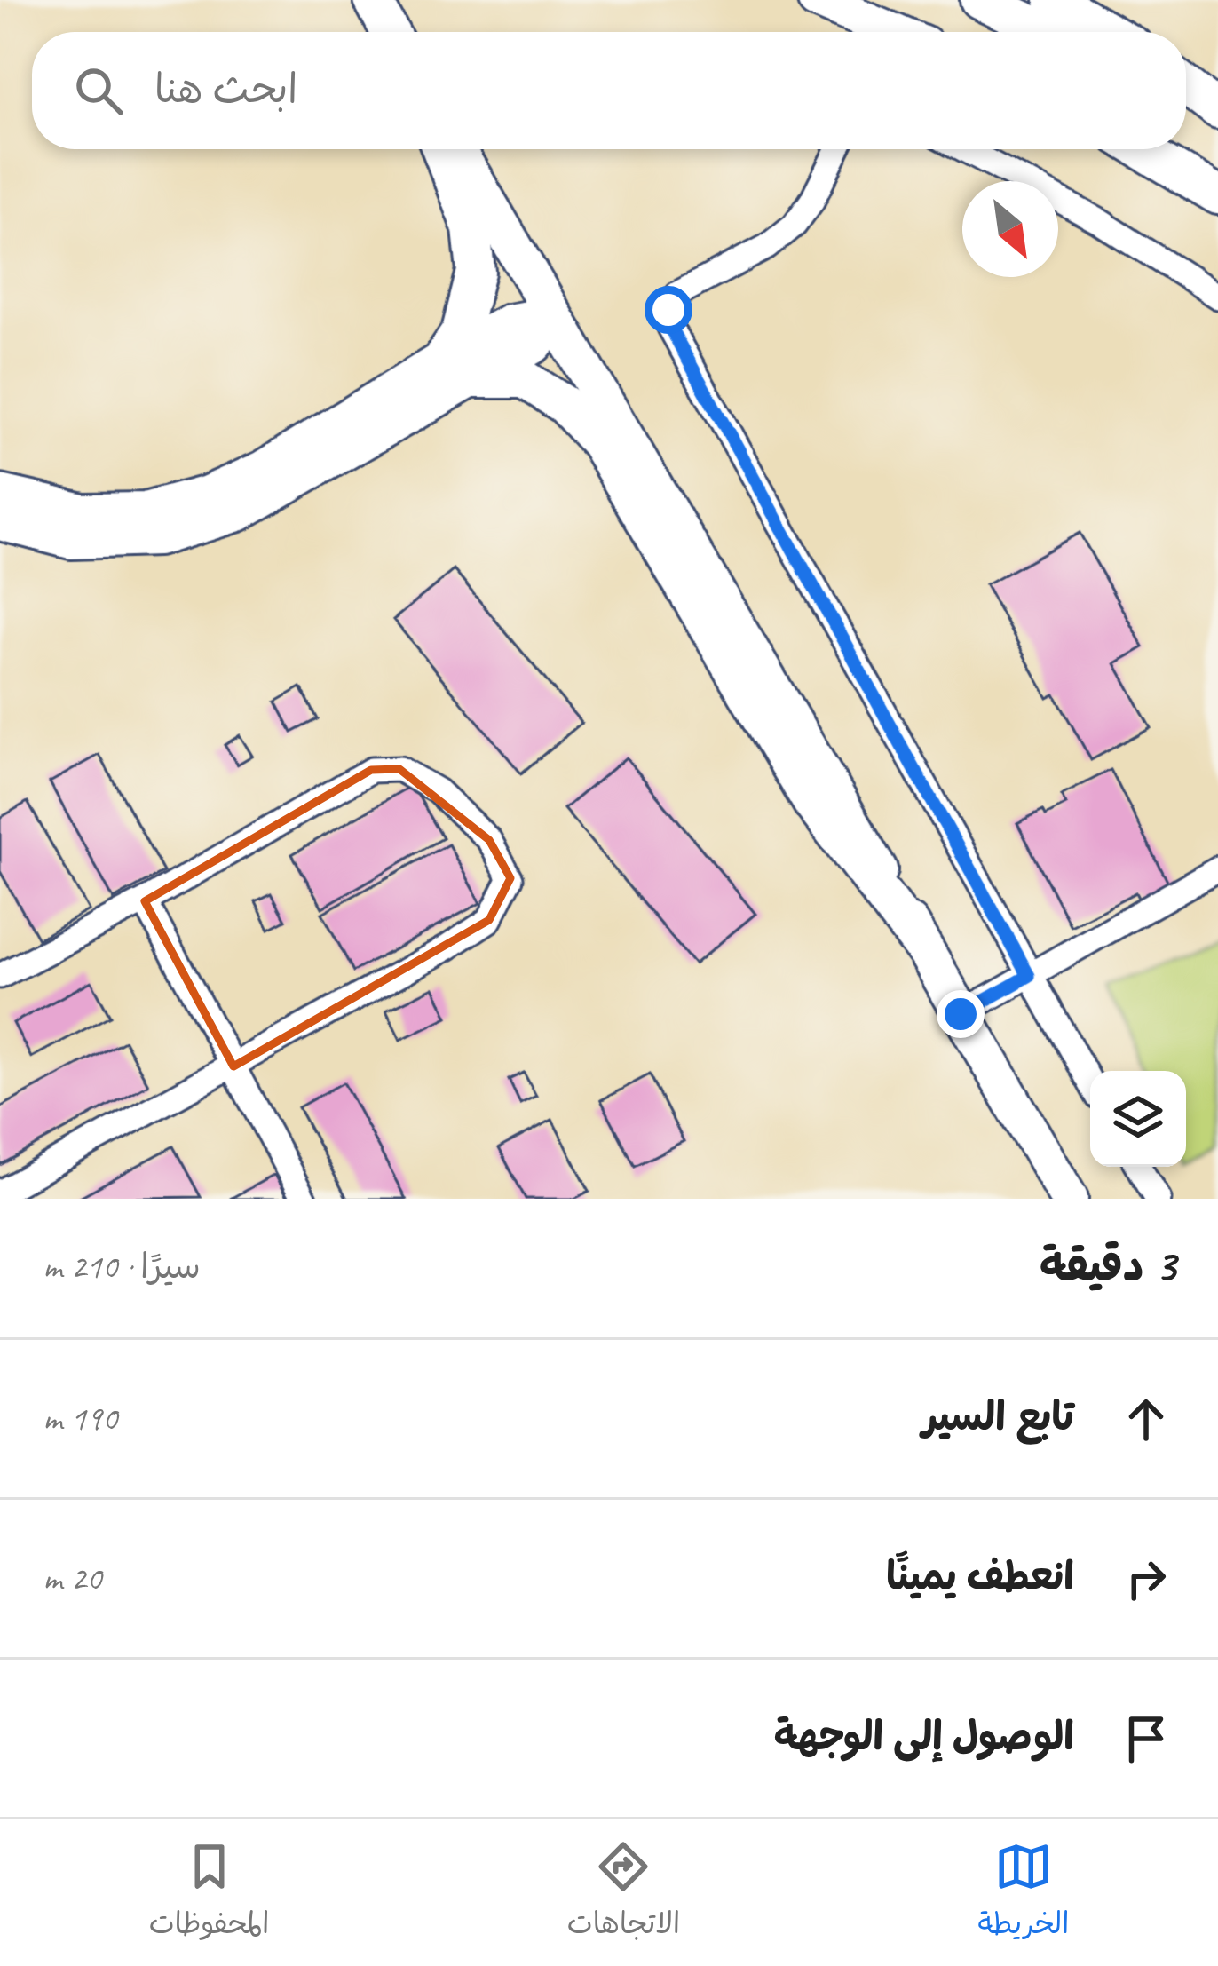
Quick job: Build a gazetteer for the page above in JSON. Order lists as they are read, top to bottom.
{
  "north": "bottom right",
  "page": {
    "search": "ابحث هنا",
    "heading": ["3 دقيقة", "سيرًا · 210 m"],
    "list": [
      ["تابع السير", "190 m"],
      ["انعطف يمينًا", "20 m"],
      "الوصول إلى الوجهة"
    ],
    "nav": ["الخريطة", "الاتجاهات", "المحفوظات"]
  }
}
